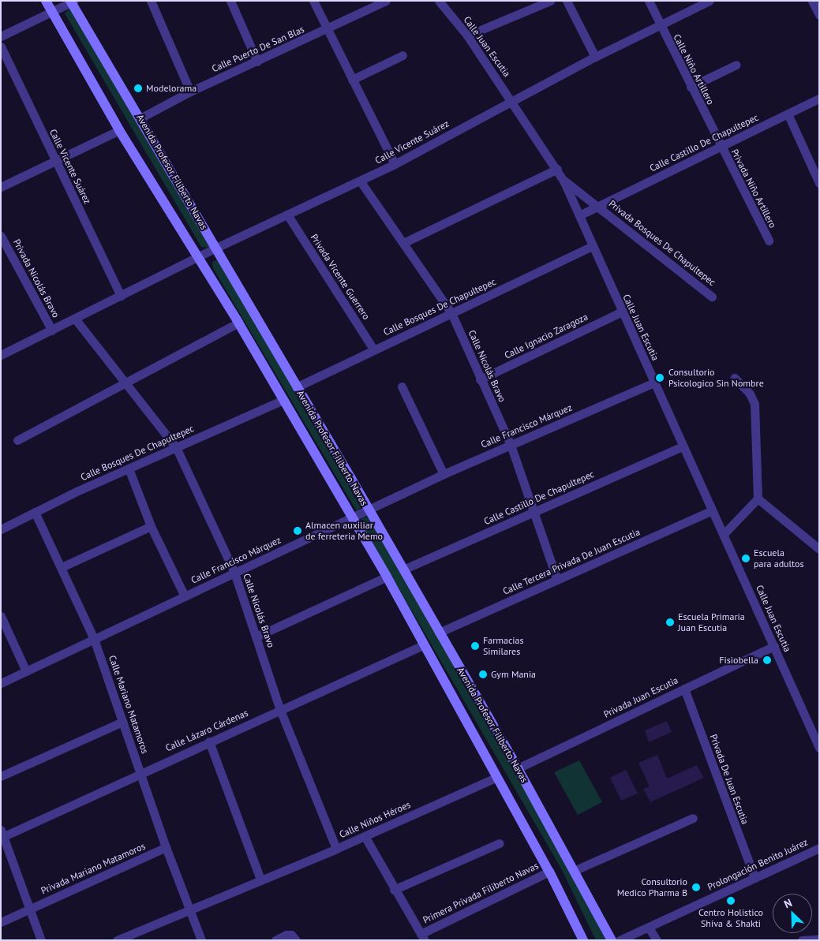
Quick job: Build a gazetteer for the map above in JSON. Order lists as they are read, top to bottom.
{
  "streets": {
    "main road": ["Avenida Profesor Filiberto Navas"],
    "street": [
      "Calle Juan Escutia",
      "Calle Puerto De San Blas",
      "Calle Niño Artillero",
      "Calle Vicente Suárez",
      "Calle Castillo De Chapultepec",
      "Privada Niño Artillero",
      "Privada Bosques De Chapultepec",
      "Privada Vicente Guerrero",
      "Privada Nicolás Bravo",
      "Calle Bosques De Chapultepec",
      "Calle Ignacio Zaragoza",
      "Calle Nicolás Bravo",
      "Calle Francisco Márquez",
      "Calle Tercera Privada De Juan Escutia",
      "Privada Juan Escutia",
      "Calle Mariano Matamoros",
      "Calle Lázaro Cárdenas",
      "Privada De Juan Escutia",
      "Calle Niños Héroes",
      "Prolongación Benito Juárez",
      "Privada Mariano Matamoros",
      "Primera Privada Filiberto Navas"
    ]
  },
  "crossings": [
    ["Calle Juan Escutia", "Calle Vicente Suárez"],
    ["Calle Juan Escutia", "Calle Castillo De Chapultepec"],
    ["Calle Juan Escutia", "Calle Bosques De Chapultepec"],
    ["Calle Juan Escutia", "Calle Ignacio Zaragoza"],
    ["Calle Juan Escutia", "Calle Francisco Márquez"],
    ["Calle Juan Escutia", "Calle Tercera Privada De Juan Escutia"],
    ["Calle Juan Escutia", "Privada Juan Escutia"],
    ["Calle Puerto De San Blas", "Avenida Profesor Filiberto Navas"],
    ["Calle Niño Artillero", "Calle Vicente Suárez"],
    ["Calle Niño Artillero", "Calle Castillo De Chapultepec"],
    ["Calle Niño Artillero", "Privada Niño Artillero"],
    ["Calle Vicente Suárez", "Avenida Profesor Filiberto Navas"],
    ["Calle Vicente Suárez", "Privada Vicente Guerrero"],
    ["Calle Vicente Suárez", "Privada Nicolás Bravo"],
    ["Calle Vicente Suárez", "Calle Nicolás Bravo"],
    ["Calle Castillo De Chapultepec", "Avenida Profesor Filiberto Navas"],
    ["Calle Castillo De Chapultepec", "Privada Niño Artillero"],
    ["Calle Castillo De Chapultepec", "Privada Bosques De Chapultepec"],
    ["Calle Castillo De Chapultepec", "Calle Nicolás Bravo"],
    ["Avenida Profesor Filiberto Navas", "Calle Bosques De Chapultepec"],
    ["Avenida Profesor Filiberto Navas", "Calle Francisco Márquez"],
    ["Avenida Profesor Filiberto Navas", "Calle Tercera Privada De Juan Escutia"],
    ["Avenida Profesor Filiberto Navas", "Privada Juan Escutia"],
    ["Avenida Profesor Filiberto Navas", "Calle Lázaro Cárdenas"],
    ["Avenida Profesor Filiberto Navas", "Calle Niños Héroes"],
    ["Avenida Profesor Filiberto Navas", "Primera Privada Filiberto Navas"],
    ["Privada Vicente Guerrero", "Calle Bosques De Chapultepec"],
    ["Calle Bosques De Chapultepec", "Calle Nicolás Bravo"],
    ["Calle Bosques De Chapultepec", "Calle Mariano Matamoros"],
    ["Calle Ignacio Zaragoza", "Calle Nicolás Bravo"],
    ["Calle Nicolás Bravo", "Calle Francisco Márquez"],
    ["Calle Nicolás Bravo", "Calle Tercera Privada De Juan Escutia"],
    ["Calle Nicolás Bravo", "Calle Lázaro Cárdenas"],
    ["Calle Nicolás Bravo", "Calle Niños Héroes"],
    ["Calle Francisco Márquez", "Calle Mariano Matamoros"],
    ["Privada Juan Escutia", "Privada De Juan Escutia"],
    ["Calle Mariano Matamoros", "Calle Lázaro Cárdenas"],
    ["Calle Mariano Matamoros", "Calle Niños Héroes"],
    ["Calle Mariano Matamoros", "Privada Mariano Matamoros"],
    ["Privada De Juan Escutia", "Prolongación Benito Juárez"]
  ],
  "places": [
    "Modelorama",
    "Consultorio Psicologico Sin Nombre",
    "Almacen auxiliar de ferreteria Memo",
    "Escuela para adultos",
    "Escuela Primaria Juan Escutia",
    "Farmacias Similares",
    "Fisiobella",
    "Gym Mania",
    "Consultorio Medico Pharma B",
    "Centro Holistico Shiva & Shakti"
  ],
  "north": "top left"
}
